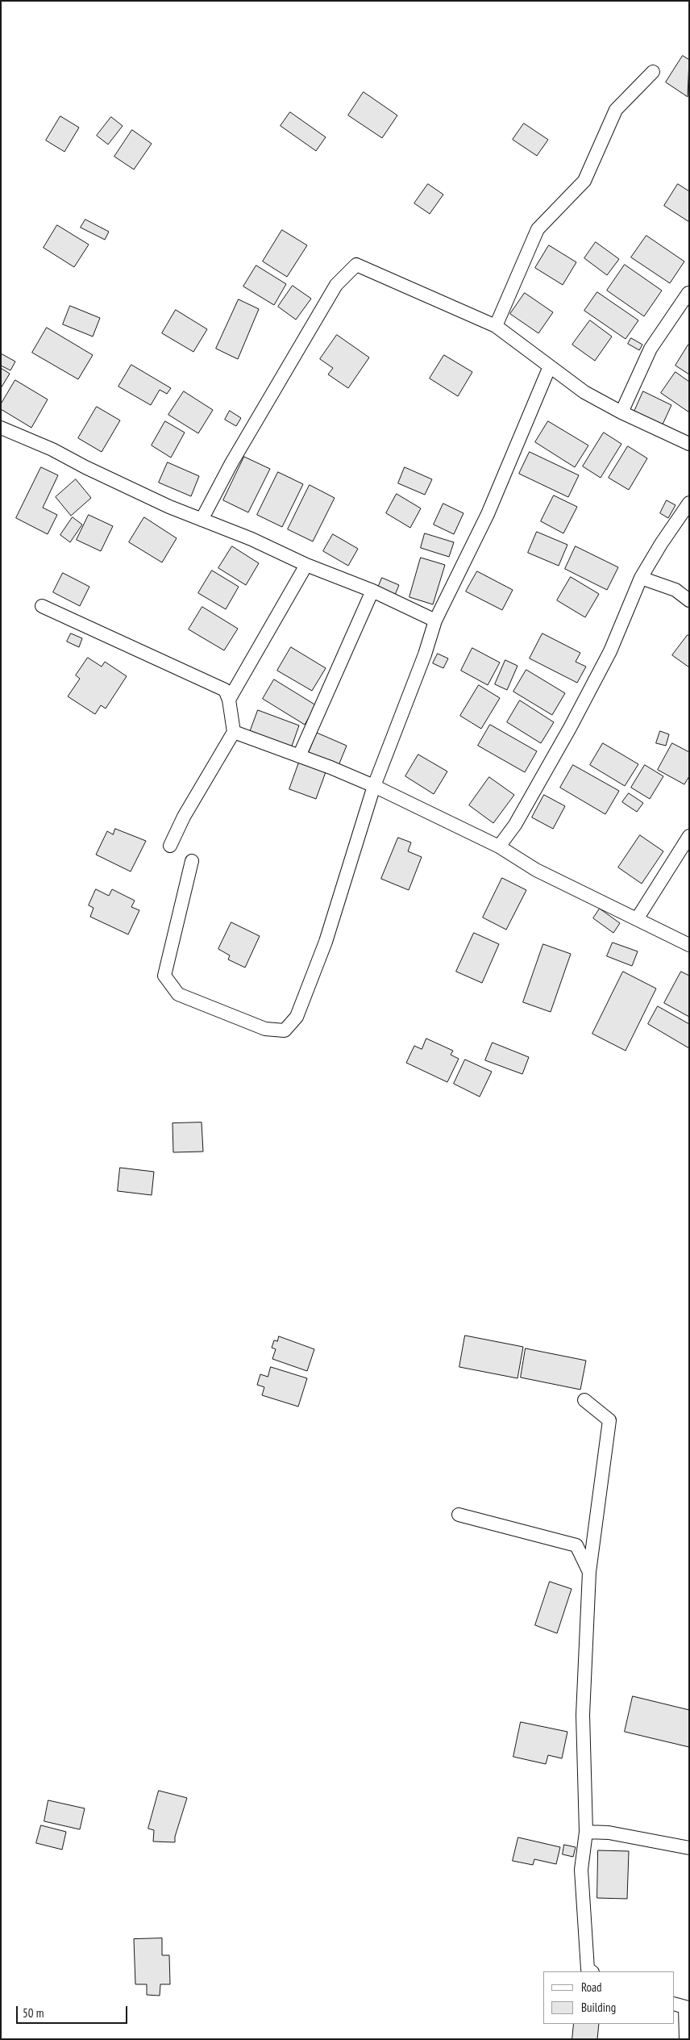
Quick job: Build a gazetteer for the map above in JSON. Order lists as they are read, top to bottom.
{
  "legend": ["Road", "Building"],
  "scale_bar": "50 m"
}
